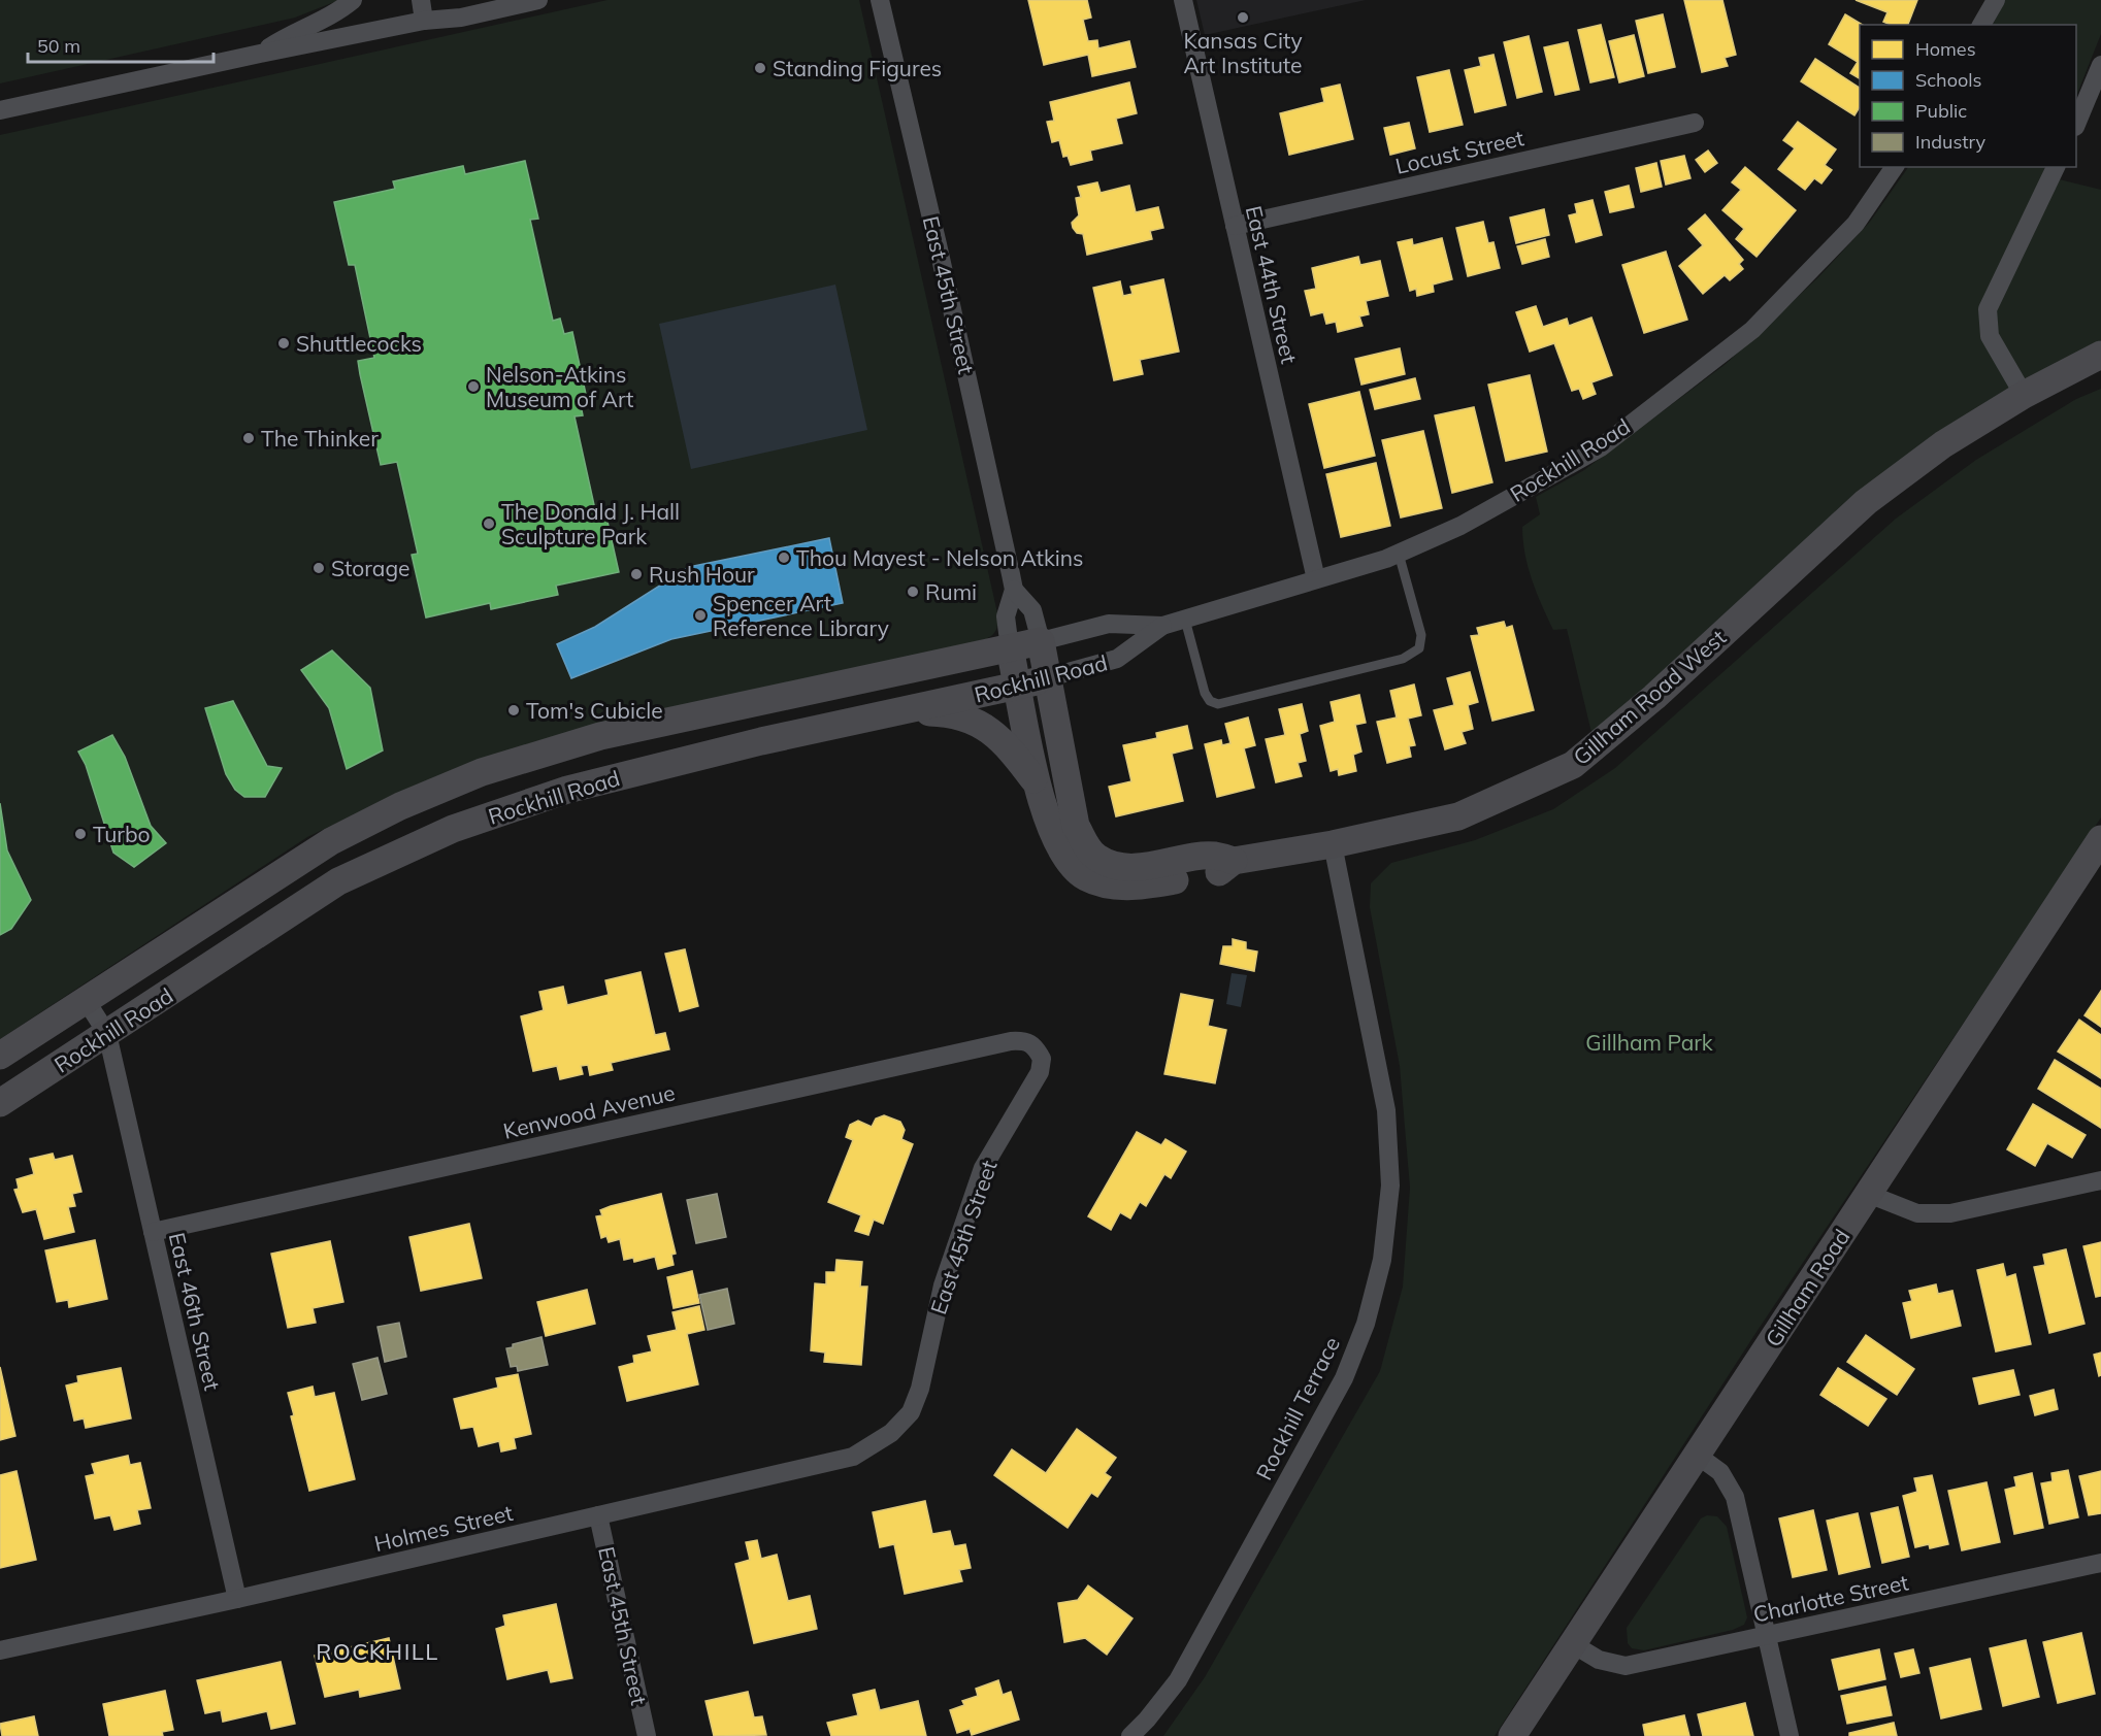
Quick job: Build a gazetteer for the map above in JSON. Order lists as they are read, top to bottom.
{
  "streets": {
    "main road": [
      "East 45th Street",
      "Rockhill Road",
      "Gillham Road West",
      "Gillham Road"
    ],
    "street": [
      "Locust Street",
      "East 44th Street",
      "Kenwood Avenue",
      "East 46th Street",
      "Rockhill Terrace",
      "Holmes Street",
      "Charlotte Street"
    ]
  },
  "crossings": [
    ["Locust Street", "East 44th Street"],
    ["East 44th Street", "Rockhill Road"],
    ["East 45th Street", "Rockhill Road"],
    ["East 45th Street", "Gillham Road West"],
    ["East 45th Street", "Kenwood Avenue"],
    ["East 45th Street", "Holmes Street"],
    ["Rockhill Road", "East 46th Street"],
    ["Gillham Road West", "Rockhill Terrace"],
    ["Kenwood Avenue", "East 46th Street"],
    ["Gillham Road", "Charlotte Street"],
    ["East 46th Street", "Holmes Street"]
  ],
  "districts": ["ROCKHILL"],
  "parks": ["Gillham Park"],
  "places": [
    "Kansas City Art Institute",
    "Standing Figures",
    "Shuttlecocks",
    "Nelson-Atkins Museum of Art",
    "The Thinker",
    "The Donald J. Hall Sculpture Park",
    "Thou Mayest - Nelson Atkins",
    "Storage",
    "Rush Hour",
    "Rumi",
    "Spencer Art Reference Library",
    "Tom's Cubicle",
    "Turbo"
  ],
  "legend": [
    "Homes",
    "Schools",
    "Public",
    "Industry"
  ],
  "scale_bar": "50 m"
}
